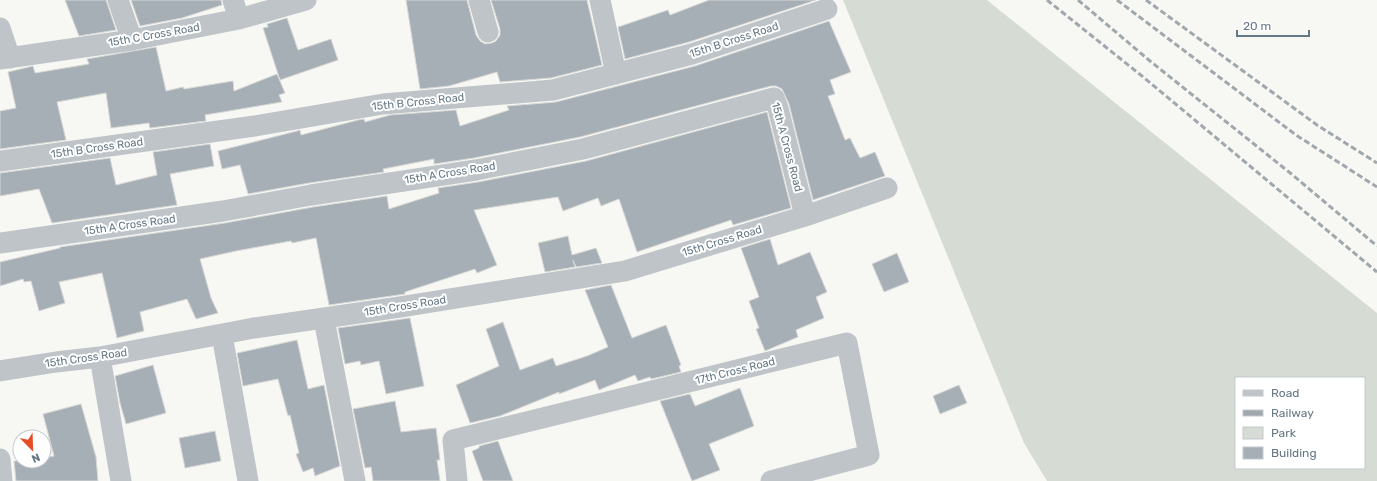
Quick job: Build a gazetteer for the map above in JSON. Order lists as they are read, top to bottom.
{
  "streets": {
    "street": [
      "15th C Cross Road",
      "15th B Cross Road",
      "15th A Cross Road",
      "15th Cross Road",
      "17th Cross Road"
    ]
  },
  "crossings": [
    ["15th A Cross Road", "15th Cross Road"]
  ],
  "legend": [
    "Road",
    "Railway",
    "Park",
    "Building"
  ],
  "scale_bar": "20 m",
  "north": "bottom right"
}
